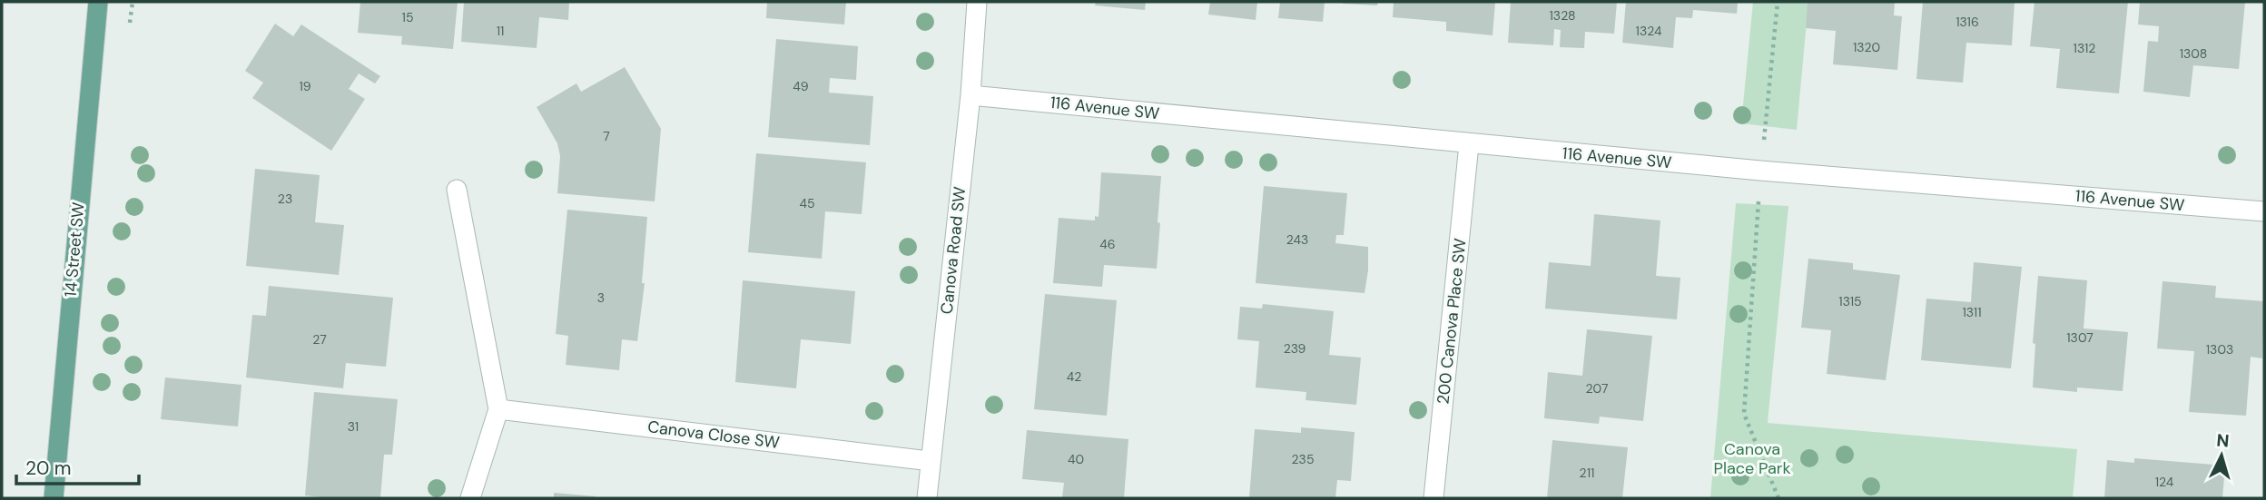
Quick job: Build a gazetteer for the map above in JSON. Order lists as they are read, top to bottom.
{
  "streets": {
    "main road": ["14 Street SW"],
    "street": [
      "116 Avenue SW",
      "Canova Road SW",
      "200 Canova Place SW",
      "Canova Close SW"
    ]
  },
  "crossings": [
    ["116 Avenue SW", "Canova Road SW"],
    ["116 Avenue SW", "200 Canova Place SW"],
    ["Canova Road SW", "Canova Close SW"]
  ],
  "parks": ["Canova Place Park"],
  "house_numbers": [
    "1328",
    "15",
    "1316",
    "11",
    "1324",
    "1320",
    "1312",
    "1308",
    "19",
    "49",
    "7",
    "23",
    "45",
    "243",
    "46",
    "3",
    "1315",
    "1311",
    "1307",
    "27",
    "239",
    "1303",
    "42",
    "207",
    "31",
    "40",
    "235",
    "211",
    "124"
  ],
  "scale_bar": "20 m",
  "north": "top"
}
